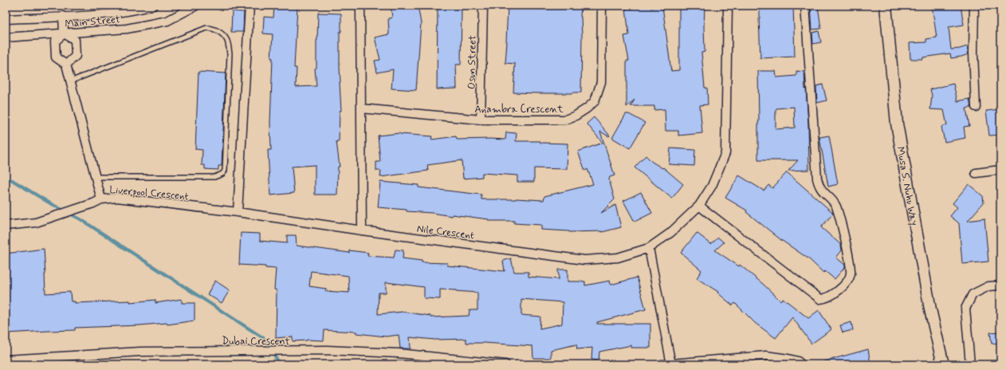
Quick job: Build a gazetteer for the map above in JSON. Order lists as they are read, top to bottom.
{
  "streets": {
    "street": [
      "Main Street",
      "Osun Street",
      "Anambra Crescent",
      "Musa S. Nuhu Way",
      "Liverpool Crescent",
      "Nile Crescent",
      "Dubai Crescent"
    ]
  },
  "crossings": [
    ["Osun Street", "Anambra Crescent"],
    ["Liverpool Crescent", "Nile Crescent"]
  ]
}
